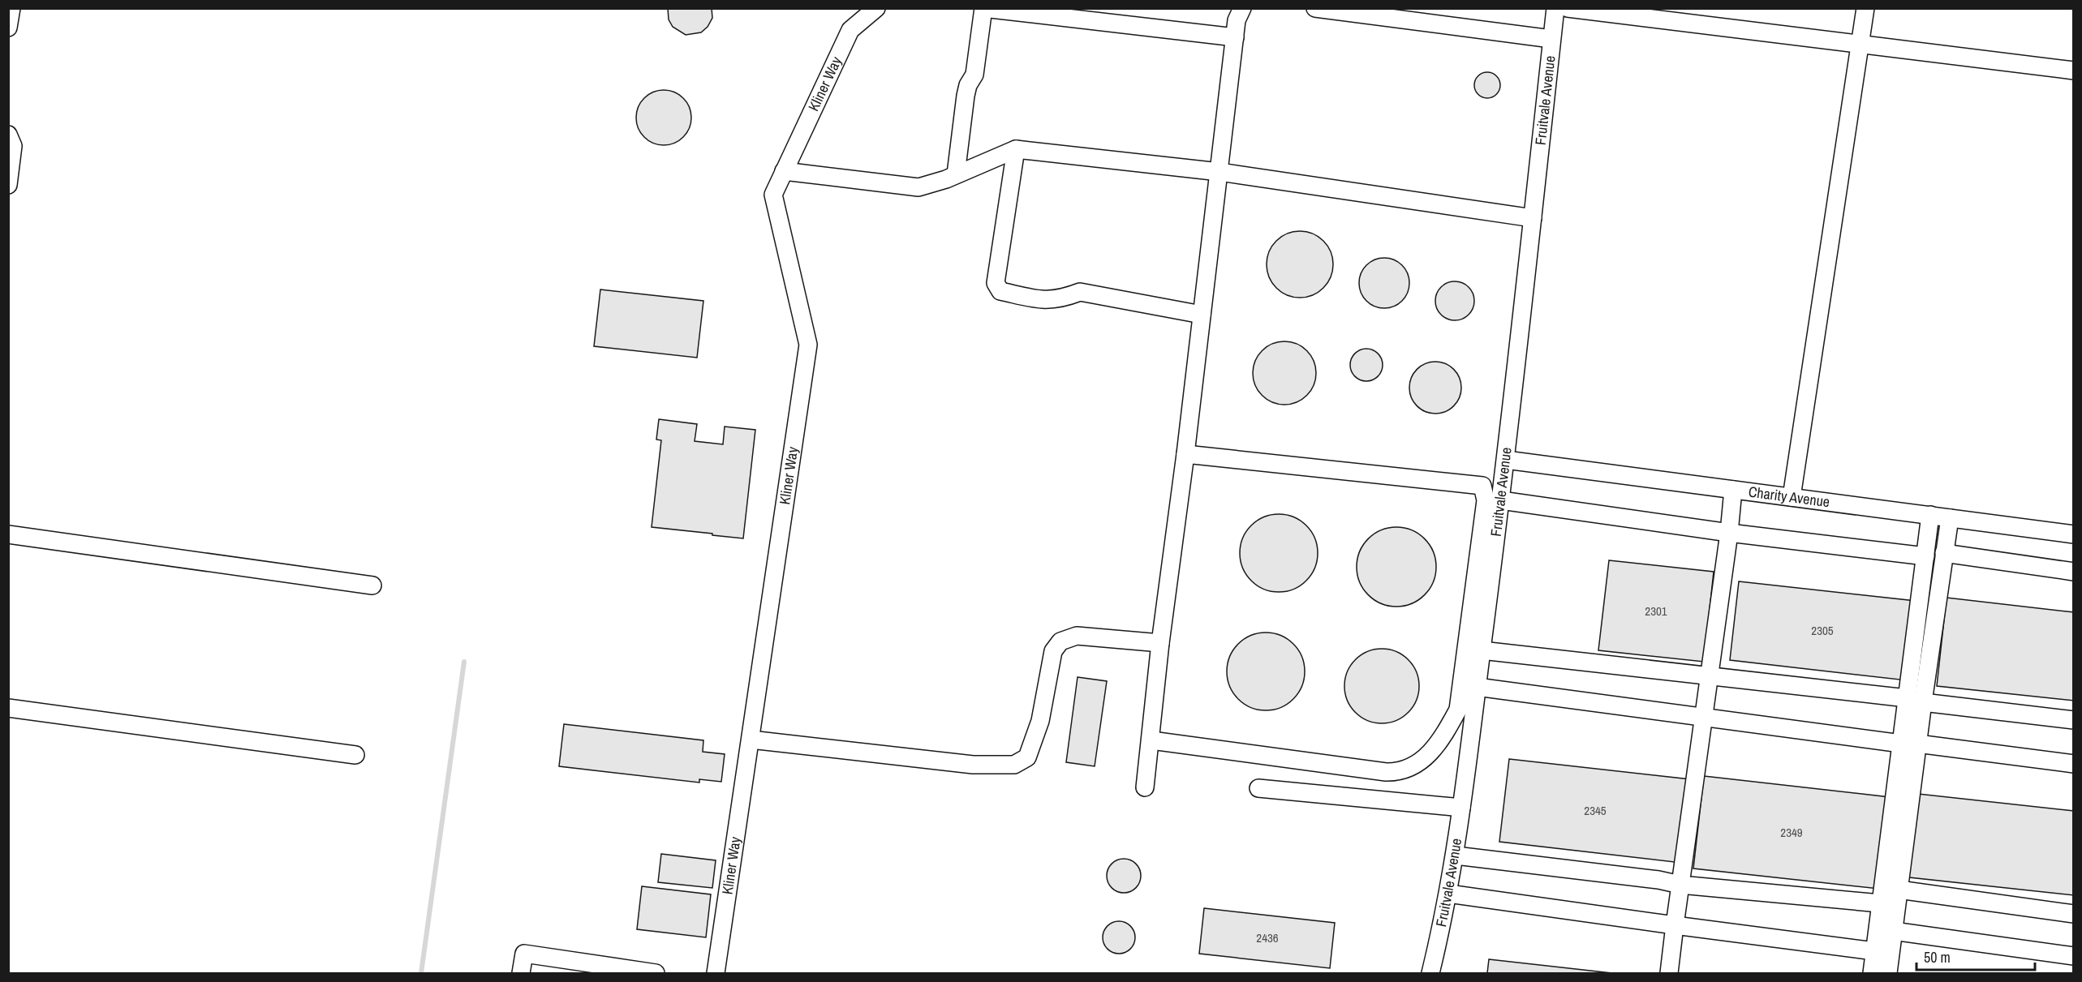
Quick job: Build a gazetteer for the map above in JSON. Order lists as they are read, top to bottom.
{
  "streets": {
    "street": ["Kliner Way", "Fruitvale Avenue", "Charity Avenue"]
  },
  "crossings": [
    ["Fruitvale Avenue", "Charity Avenue"]
  ],
  "house_numbers": [
    "2301",
    "2305",
    "2345",
    "2349",
    "2436"
  ],
  "scale_bar": "50 m"
}
